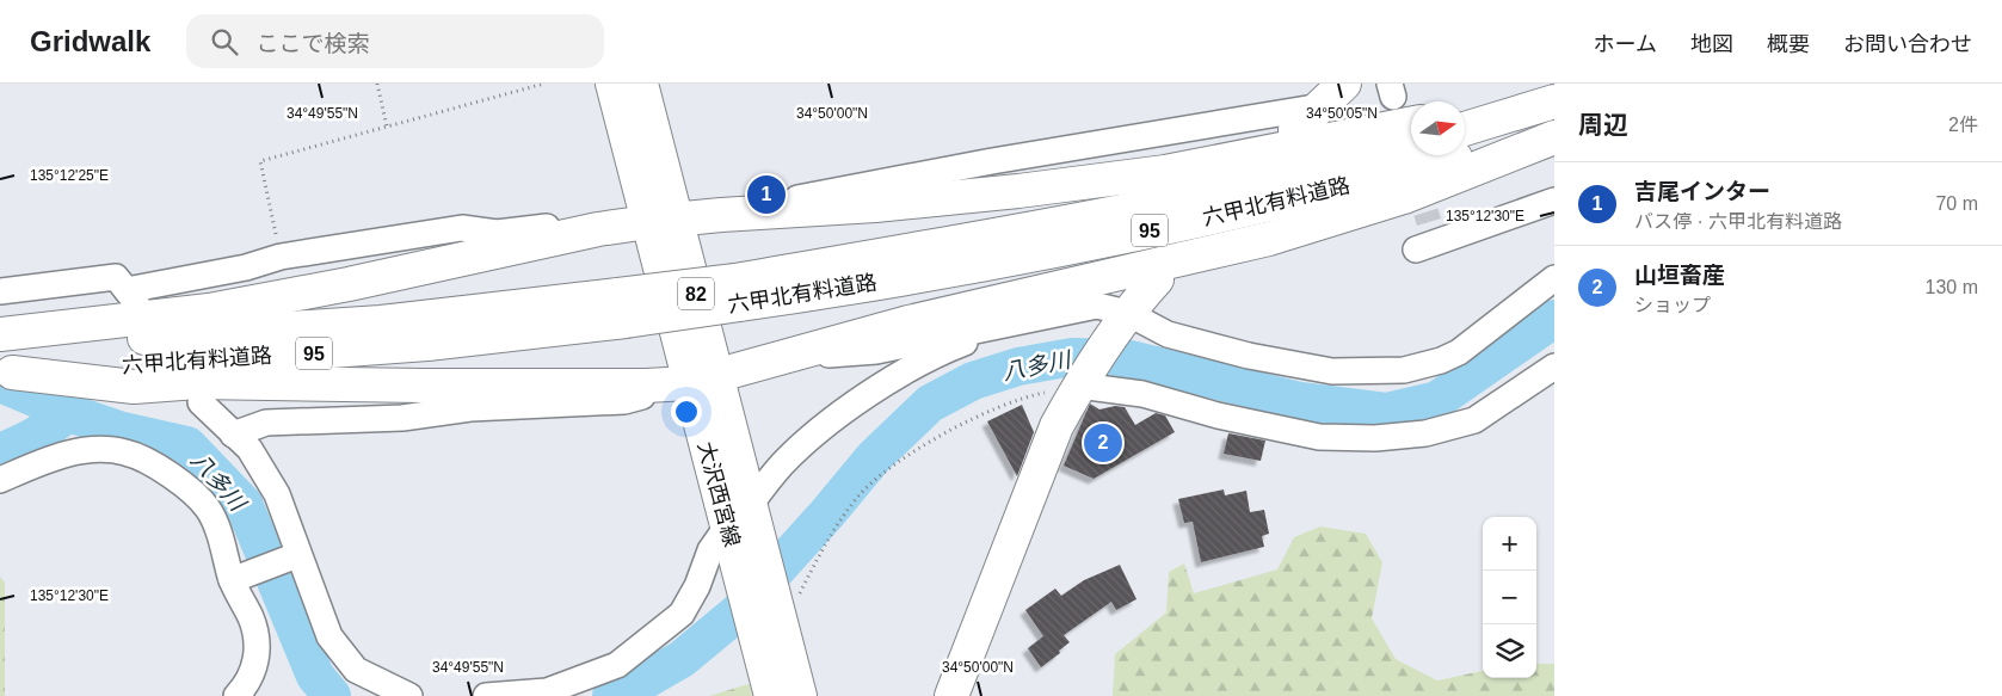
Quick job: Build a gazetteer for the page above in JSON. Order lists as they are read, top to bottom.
{
  "streets": {
    "main road": [
      "六甲北有料道路",
      "95",
      "82",
      "大沢西宮線"
    ]
  },
  "water": ["八多川"],
  "north": "right",
  "page": {
    "header": "Gridwalk",
    "search": "ここで検索",
    "nav": [
      "ホーム",
      "地図",
      "概要",
      "お問い合わせ"
    ],
    "heading": ["周辺", "2件"],
    "list": [
      {
        "mark": "1",
        "name": "吉尾インター",
        "note": "バス停 · 六甲北有料道路",
        "value": "70 m"
      },
      {
        "mark": "2",
        "name": "山垣畜産",
        "note": "ショップ",
        "value": "130 m"
      }
    ],
    "pins": ["1", "2"],
    "map_buttons": ["+", "−"]
  },
  "coordinates": [
    "34°49'55\"N",
    "34°50'00\"N",
    "34°50'05\"N",
    "135°12'25\"E",
    "135°12'30\"E"
  ]
}
